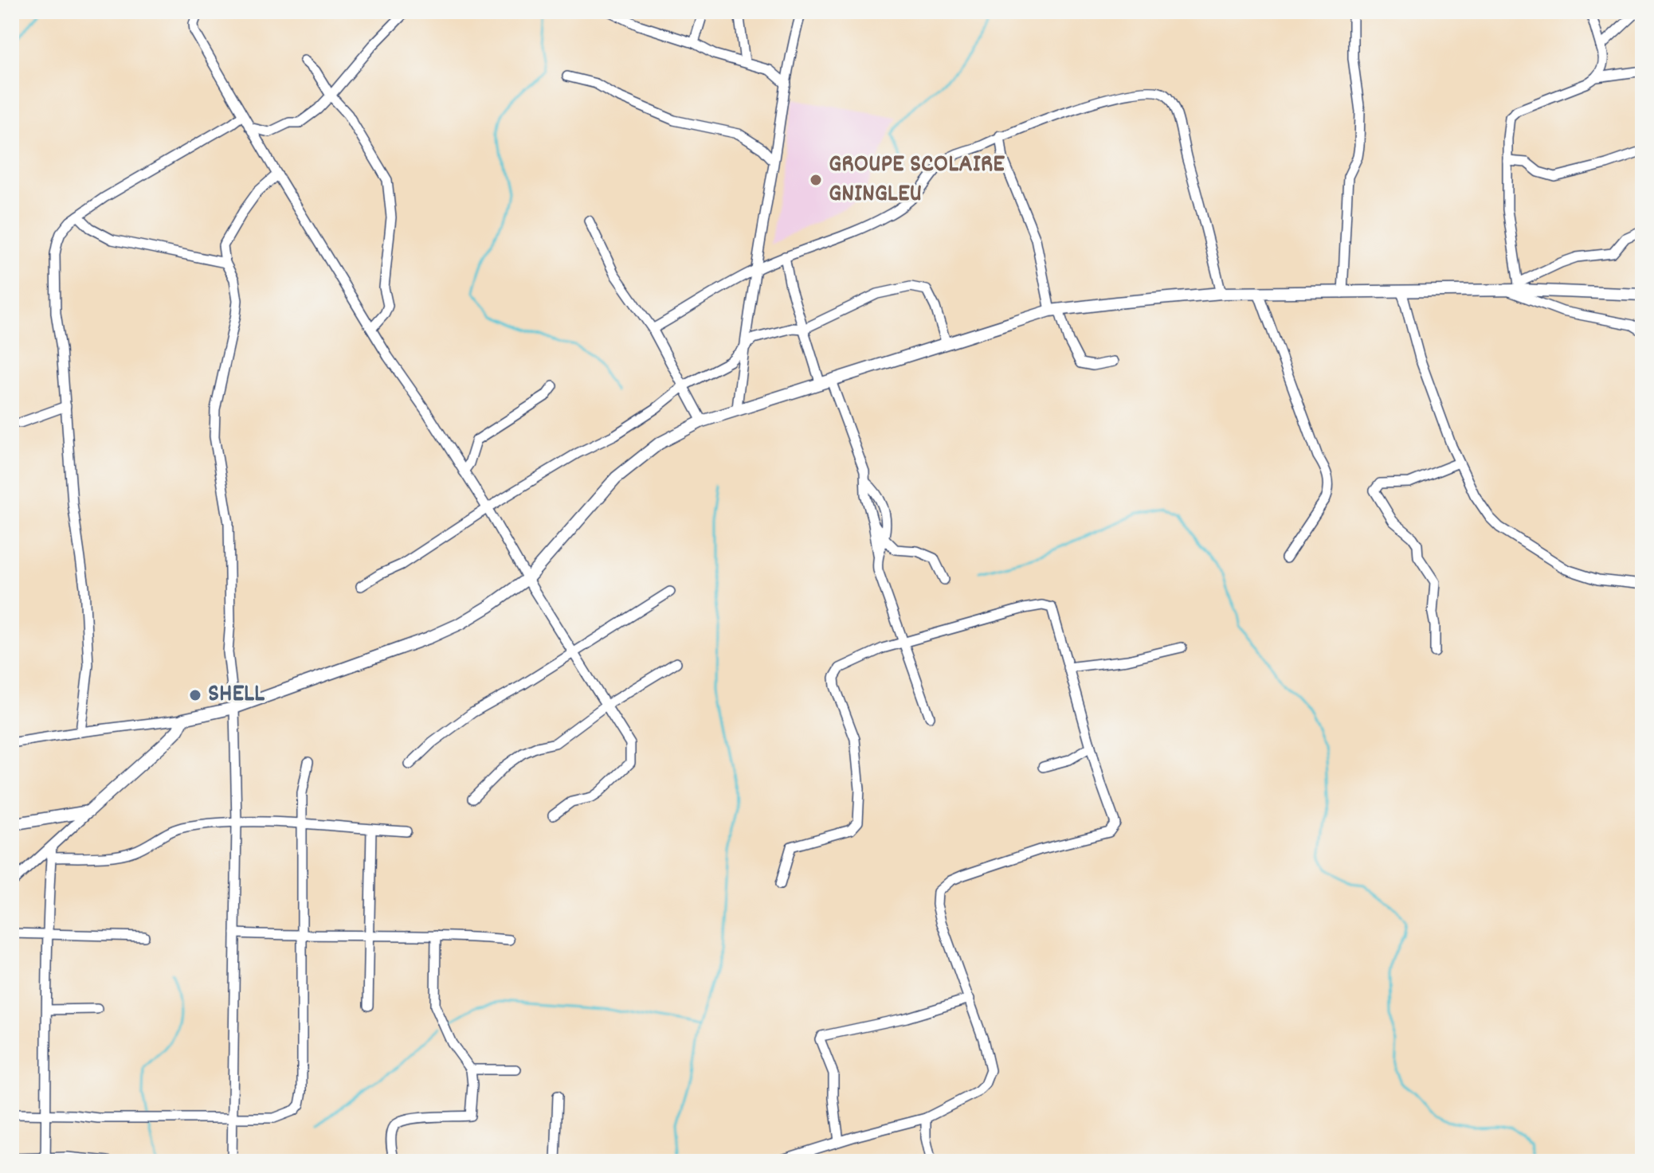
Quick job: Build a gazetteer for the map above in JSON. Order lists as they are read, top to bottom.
{
  "places": ["GROUPE SCOLAIRE GNINGLEU", "SHELL"]
}
